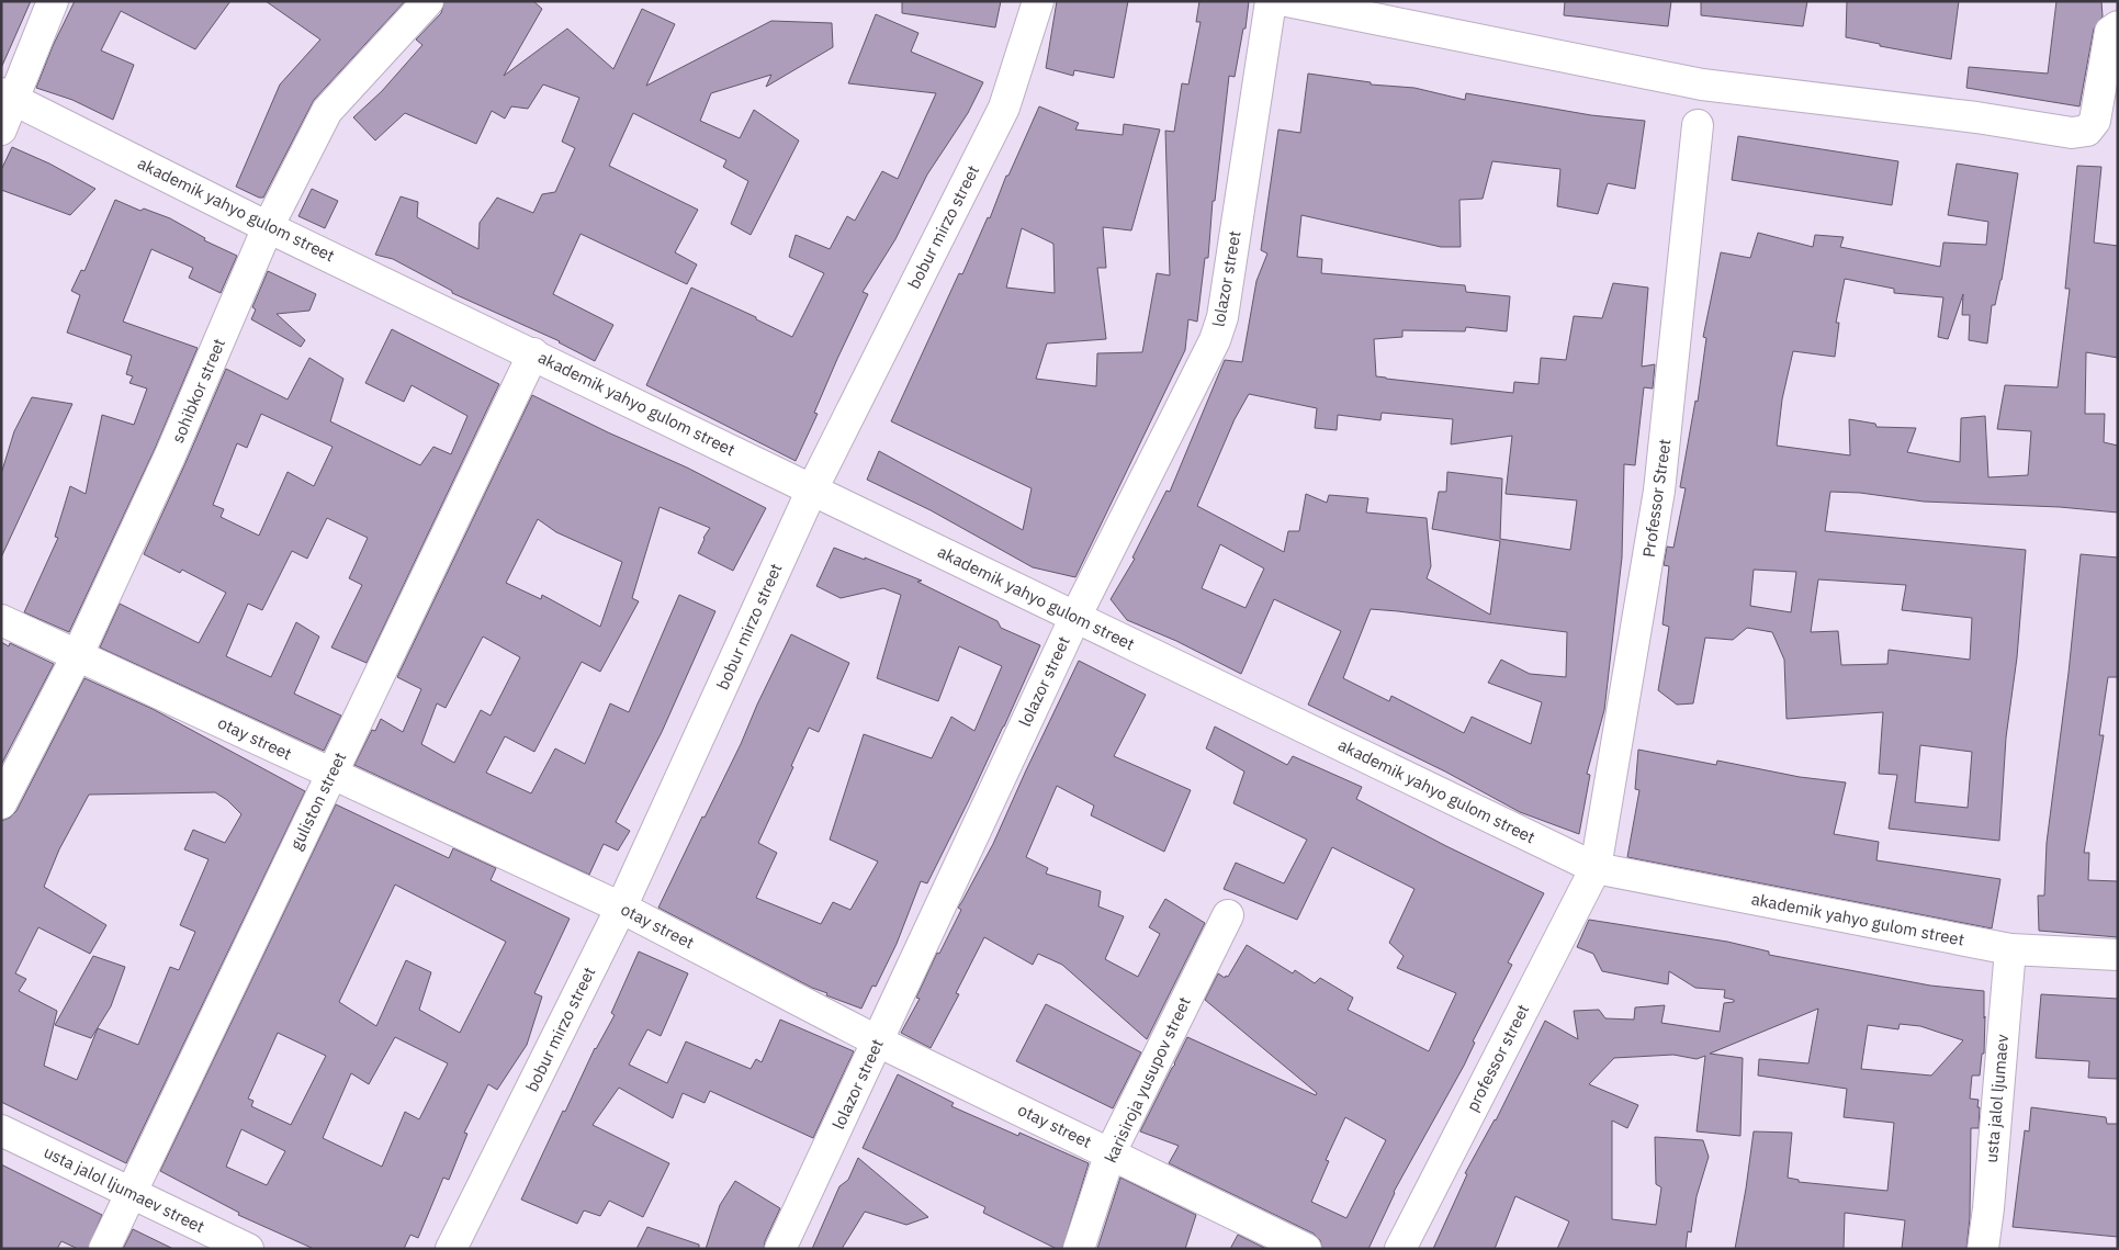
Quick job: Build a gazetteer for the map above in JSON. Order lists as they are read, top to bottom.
{
  "streets": {
    "street": [
      "akademik yahyo gulom street",
      "bobur mirzo street",
      "lolazor street",
      "sohibkor street",
      "Professor Street",
      "otay street",
      "guliston street",
      "professor street",
      "karisiroja yusupov street",
      "usta jalol ljumaev",
      "usta jalol ljumaev street"
    ]
  },
  "crossings": [
    ["akademik yahyo gulom street", "bobur mirzo street"],
    ["akademik yahyo gulom street", "lolazor street"],
    ["akademik yahyo gulom street", "sohibkor street"],
    ["akademik yahyo gulom street", "Professor Street"],
    ["akademik yahyo gulom street", "guliston street"],
    ["akademik yahyo gulom street", "professor street"],
    ["akademik yahyo gulom street", "usta jalol ljumaev"],
    ["bobur mirzo street", "otay street"],
    ["lolazor street", "otay street"],
    ["sohibkor street", "otay street"],
    ["Professor Street", "professor street"],
    ["otay street", "guliston street"],
    ["otay street", "karisiroja yusupov street"],
    ["guliston street", "usta jalol ljumaev street"]
  ]
}
